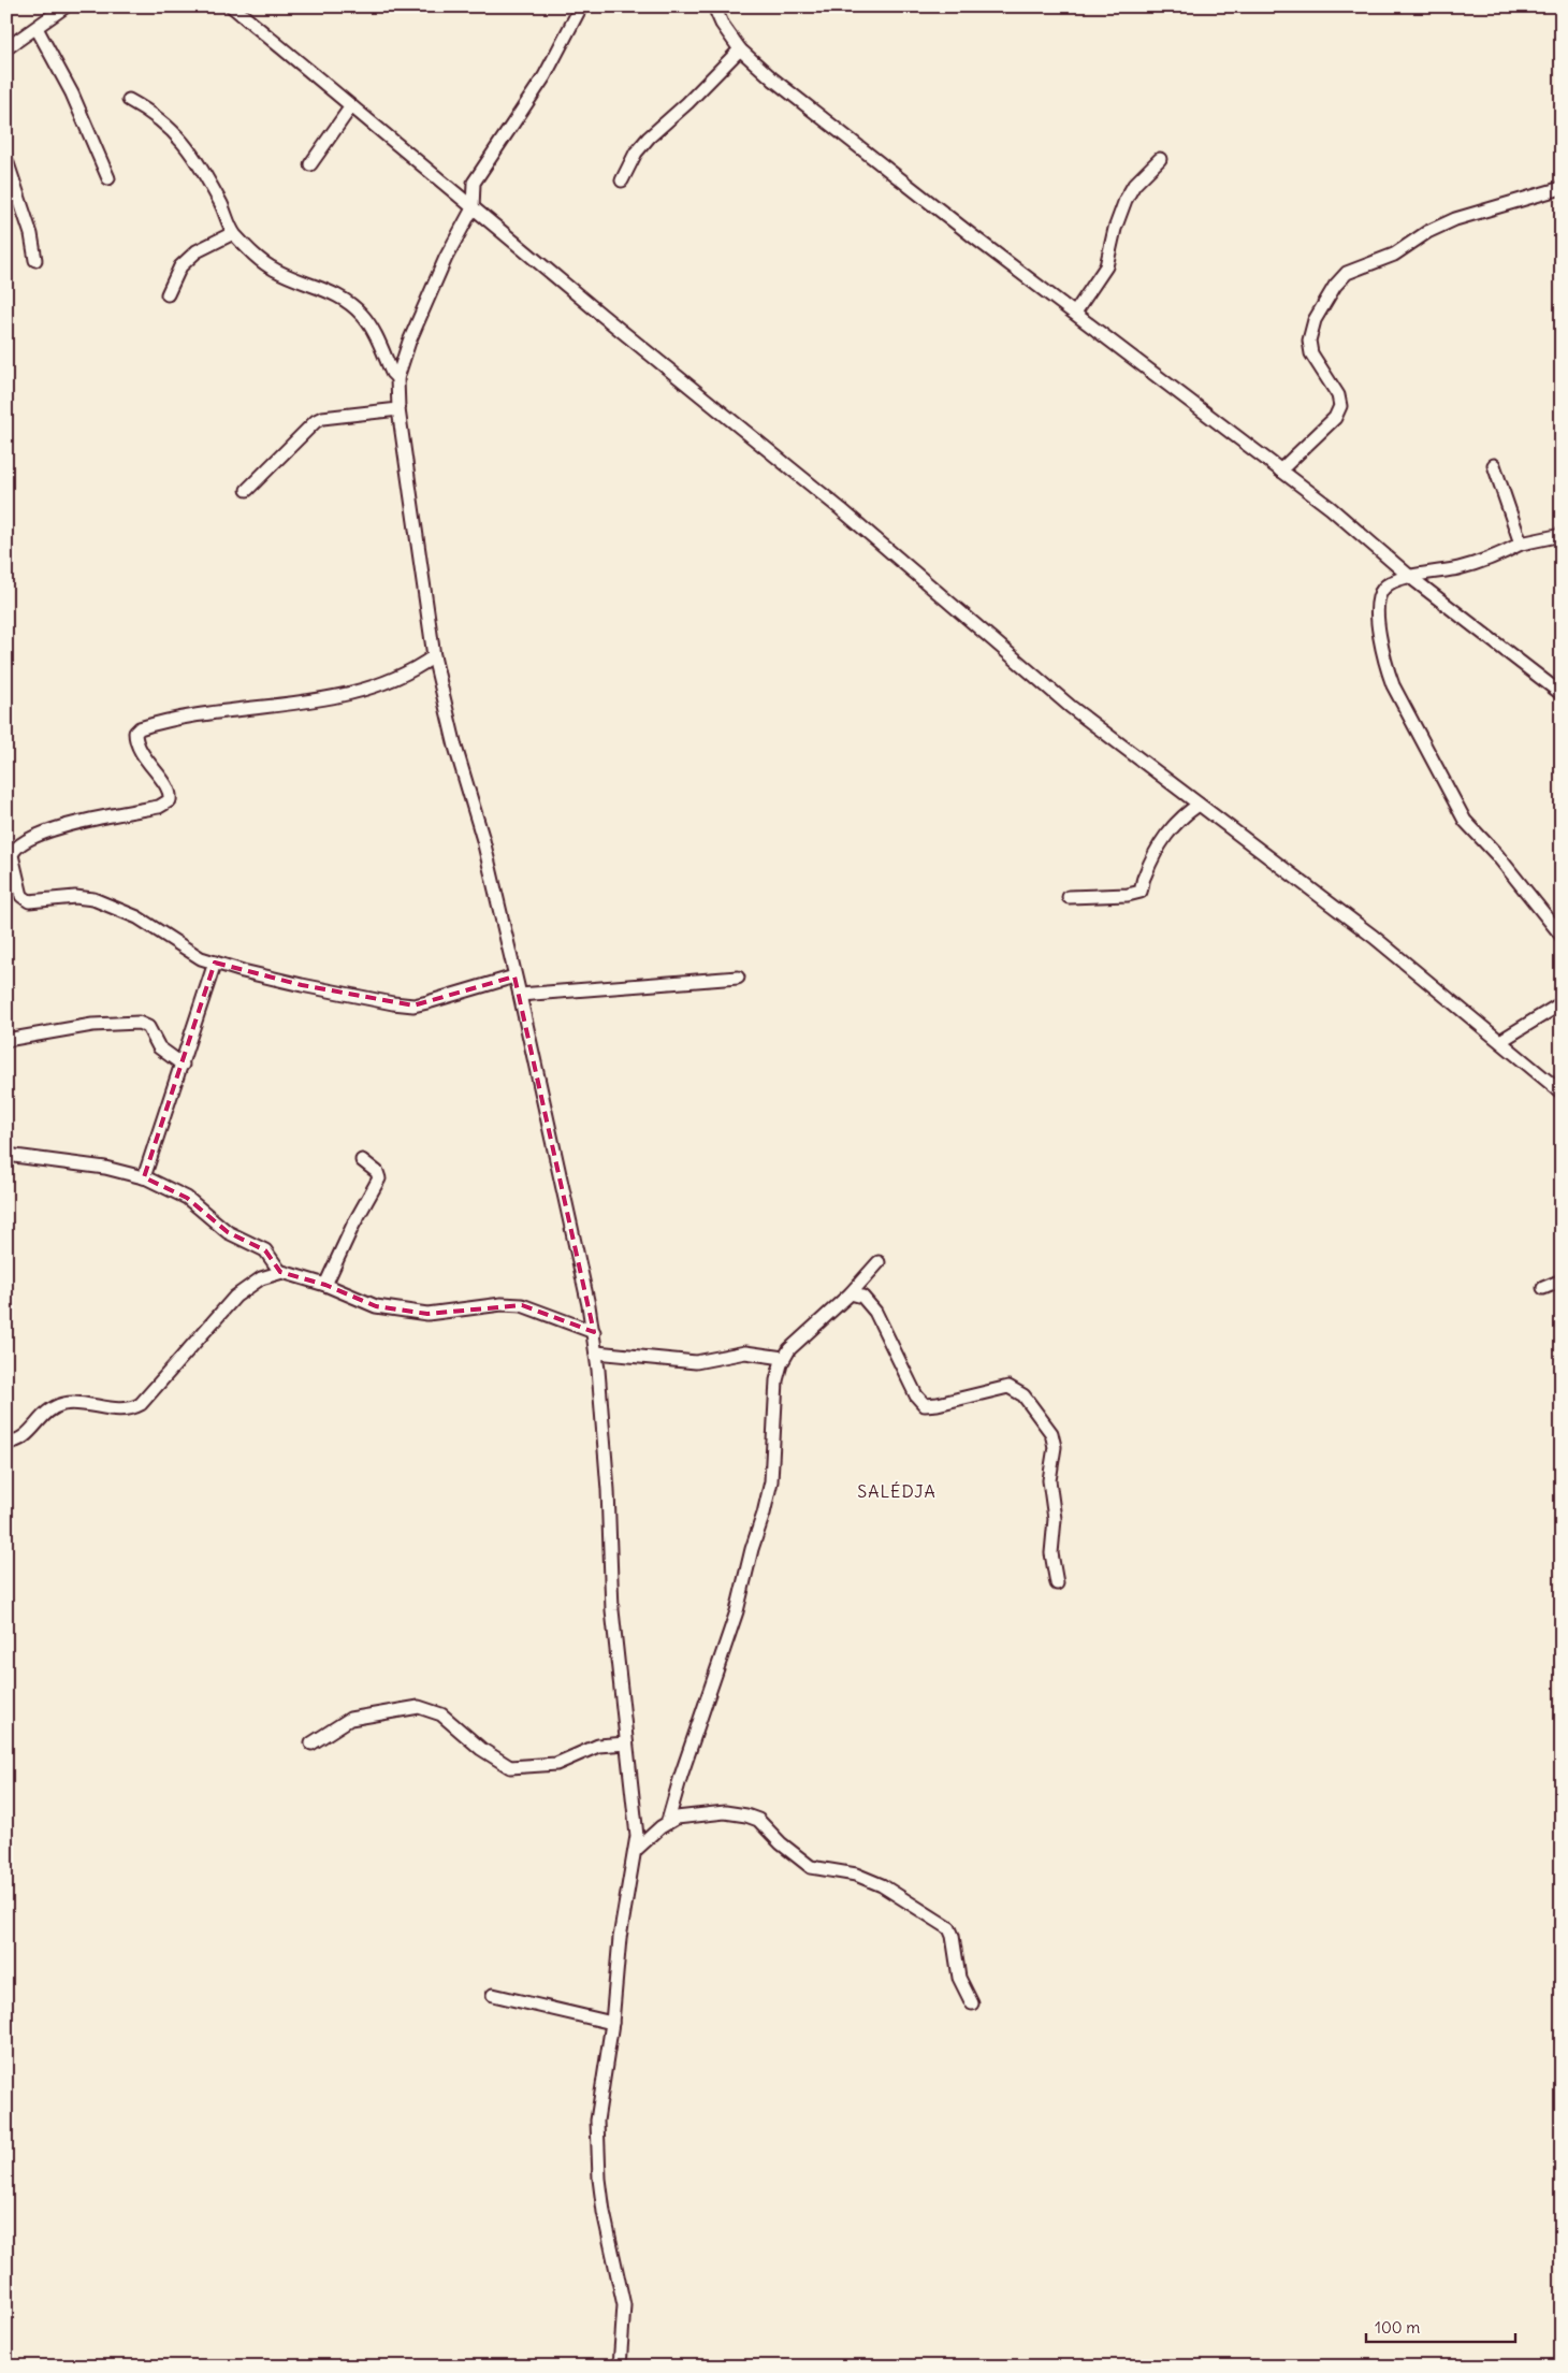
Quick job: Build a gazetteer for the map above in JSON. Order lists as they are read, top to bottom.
{
  "districts": ["SALÉDJA"],
  "scale_bar": "100 m"
}
